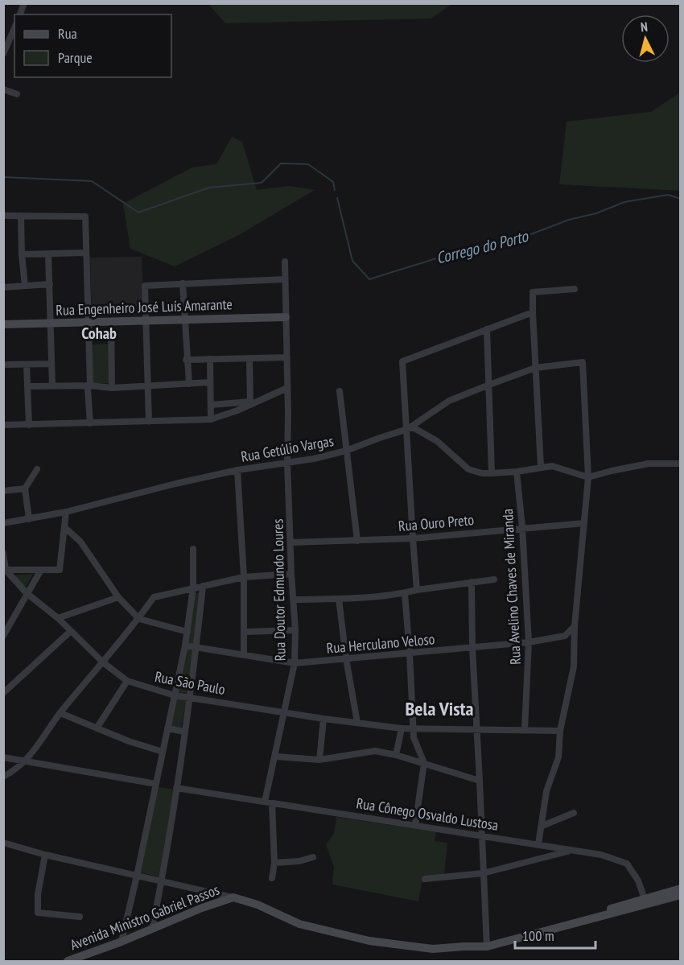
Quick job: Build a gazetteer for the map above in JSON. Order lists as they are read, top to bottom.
{
  "streets": {
    "main road": ["Rua Engenheiro José Luís Amarante", "Avenida Ministro Gabriel Passos"],
    "street": [
      "Rua Getúlio Vargas",
      "Rua Ouro Preto",
      "Rua Avelino Chaves de Miranda",
      "Rua Doutor Edmundo Loures",
      "Rua Herculano Veloso",
      "Rua São Paulo",
      "Rua Cônego Osvaldo Lustosa"
    ]
  },
  "crossings": [
    ["Rua Engenheiro José Luís Amarante", "Rua Doutor Edmundo Loures"],
    ["Rua Getúlio Vargas", "Rua Doutor Edmundo Loures"],
    ["Rua Ouro Preto", "Rua Avelino Chaves de Miranda"],
    ["Rua Ouro Preto", "Rua Doutor Edmundo Loures"],
    ["Rua Avelino Chaves de Miranda", "Rua Herculano Veloso"],
    ["Rua Avelino Chaves de Miranda", "Rua São Paulo"],
    ["Rua Doutor Edmundo Loures", "Rua Herculano Veloso"],
    ["Rua Doutor Edmundo Loures", "Rua São Paulo"],
    ["Rua Doutor Edmundo Loures", "Rua Cônego Osvaldo Lustosa"],
    ["Rua Cônego Osvaldo Lustosa", "Avenida Ministro Gabriel Passos"]
  ],
  "districts": ["Cohab", "Bela Vista"],
  "water": ["Corrego do Porto"],
  "legend": ["Rua", "Parque"],
  "scale_bar": "100 m",
  "north": "top"
}
